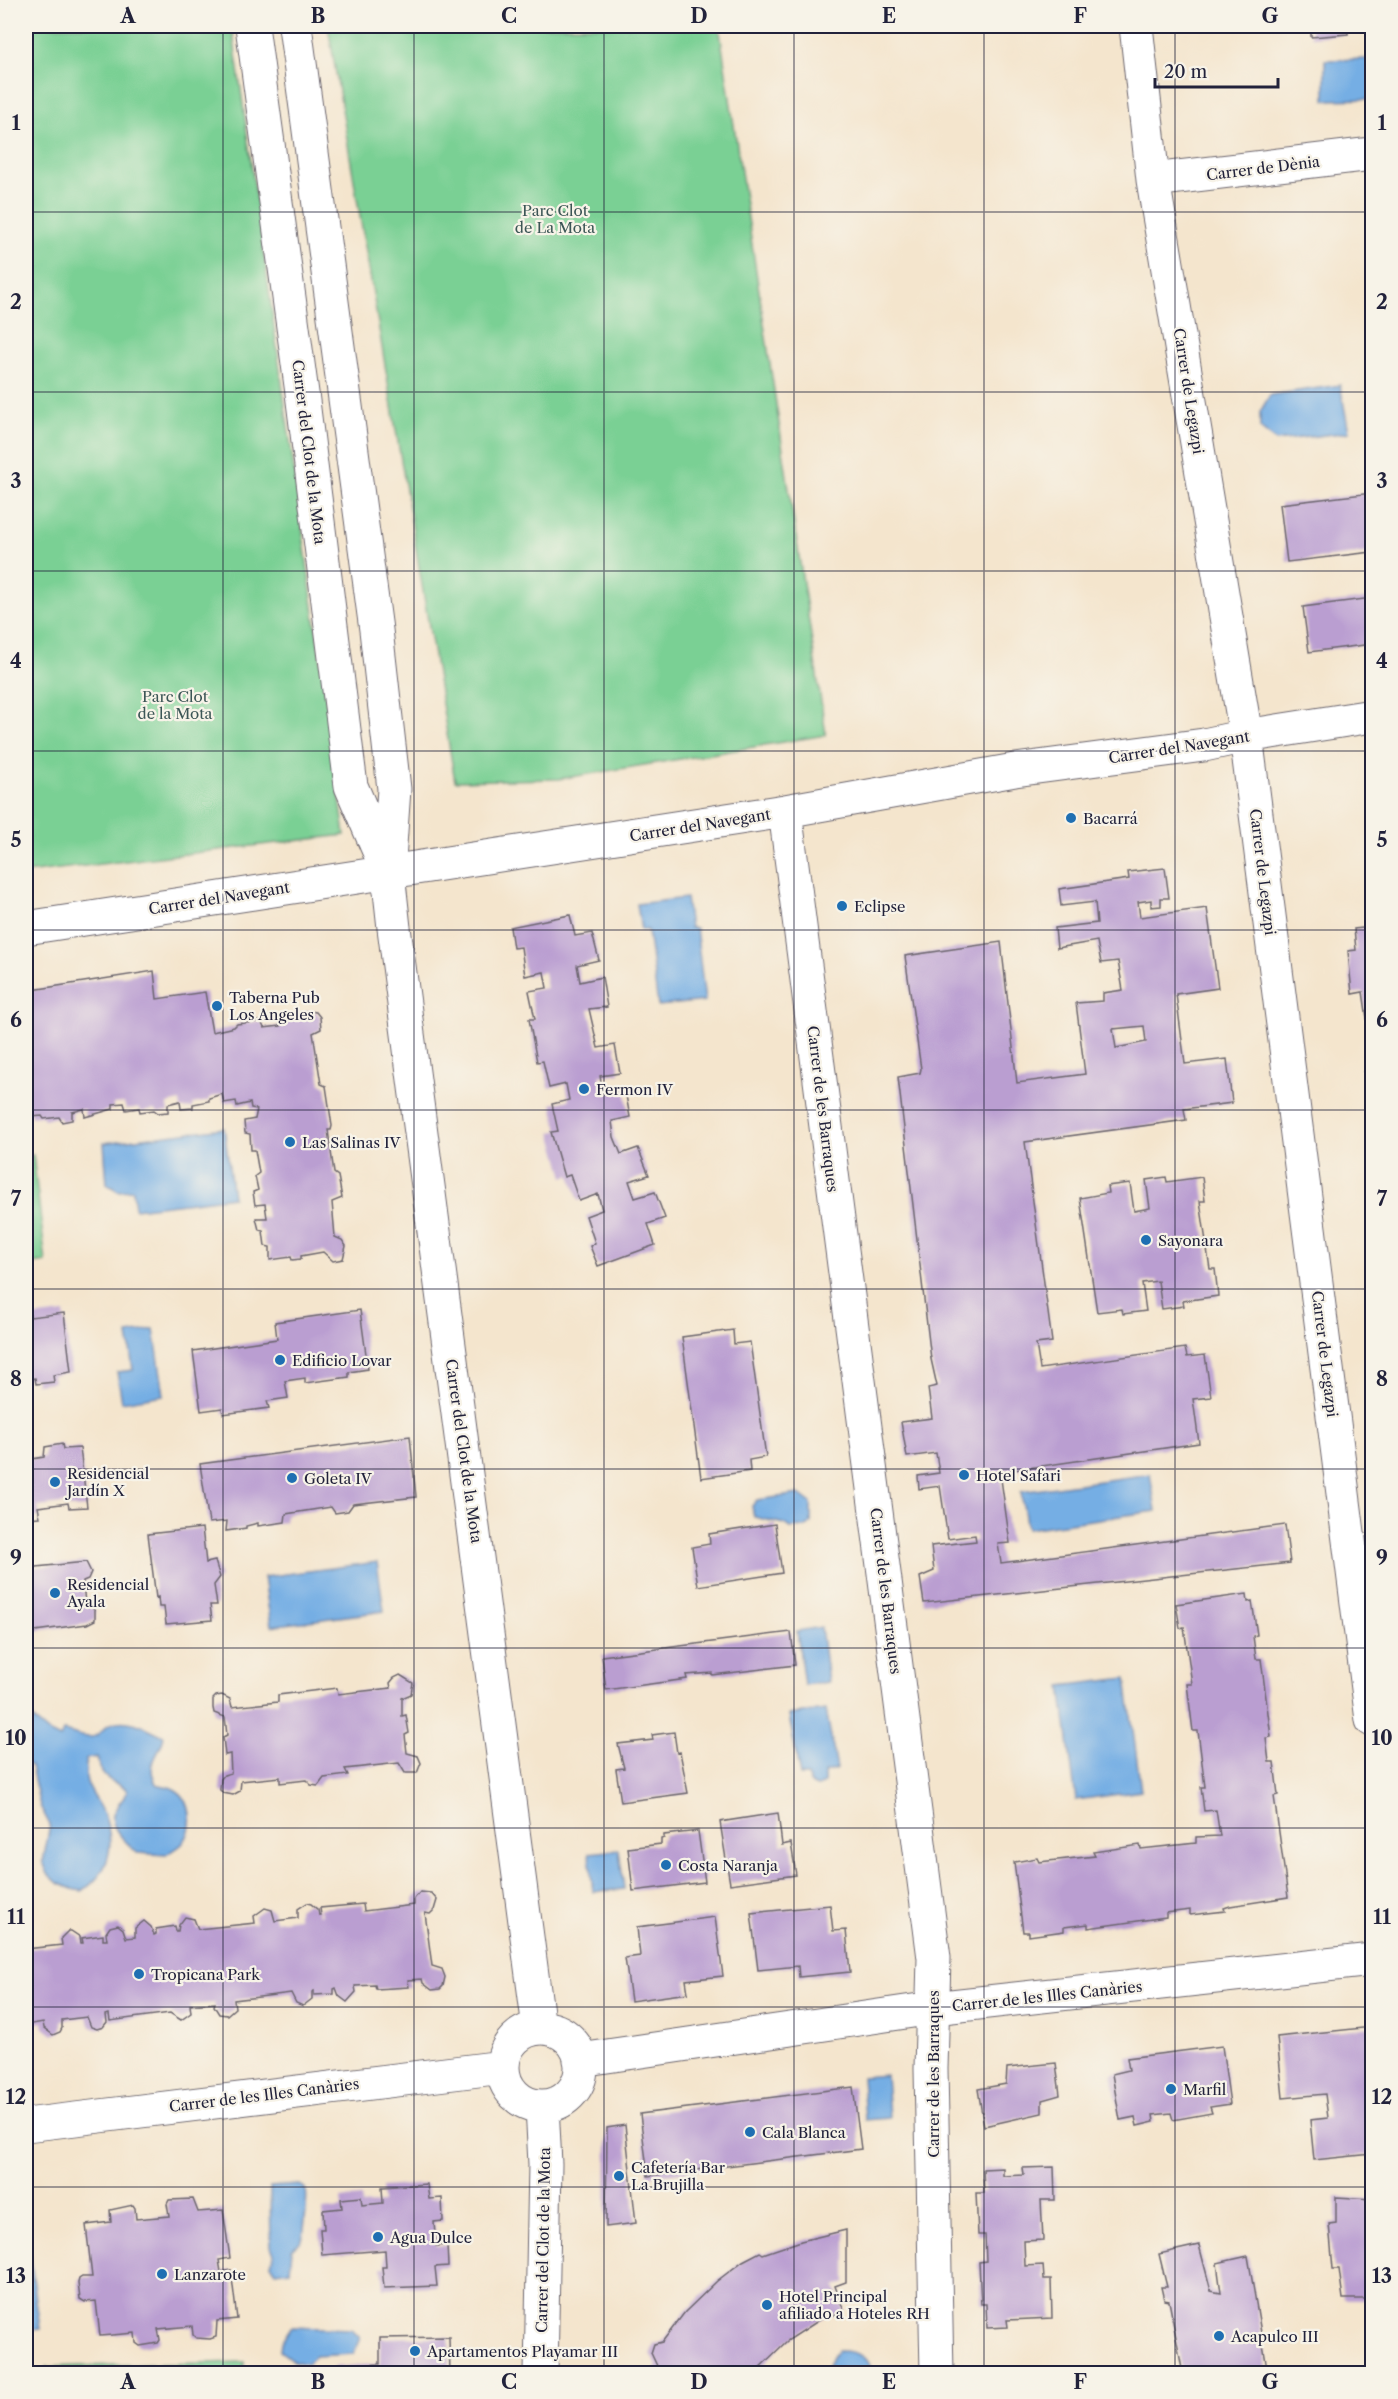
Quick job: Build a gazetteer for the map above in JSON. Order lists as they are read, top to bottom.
{
  "streets": {
    "street": [
      "Carrer de Dènia",
      "Carrer de Legazpi",
      "Carrer del Clot de la Mota",
      "Carrer del Navegant",
      "Carrer de les Barraques",
      "Carrer de les Illes Canàries"
    ]
  },
  "crossings": [
    ["Carrer de Dènia", "Carrer de Legazpi"],
    ["Carrer de Legazpi", "Carrer del Navegant"],
    ["Carrer del Clot de la Mota", "Carrer del Navegant"],
    ["Carrer del Clot de la Mota", "Carrer de les Illes Canàries"],
    ["Carrer del Navegant", "Carrer de les Barraques"],
    ["Carrer de les Barraques", "Carrer de les Illes Canàries"]
  ],
  "parks": ["Parc Clot de La Mota", "Parc Clot de la Mota"],
  "places": [
    "Bacarrá",
    "Eclipse",
    "Taberna Pub Los Angeles",
    "Fermon IV",
    "Las Salinas IV",
    "Sayonara",
    "Edificio Lovar",
    "Hotel Safari",
    "Goleta IV",
    "Residencial Jardín X",
    "Residencial Ayala",
    "Costa Naranja",
    "Tropicana Park",
    "Marfil",
    "Cala Blanca",
    "Cafetería Bar La Brujilla",
    "Agua Dulce",
    "Lanzarote",
    "Hotel Principal afiliado a Hoteles RH",
    "Acapulco III",
    "Apartamentos Playamar III"
  ],
  "scale_bar": "20 m",
  "grid": {
    "columns": [
      "A",
      "B",
      "C",
      "D",
      "E",
      "F",
      "G"
    ],
    "rows": [
      "1",
      "2",
      "3",
      "4",
      "5",
      "6",
      "7",
      "8",
      "9",
      "10",
      "11",
      "12",
      "13"
    ]
  }
}
